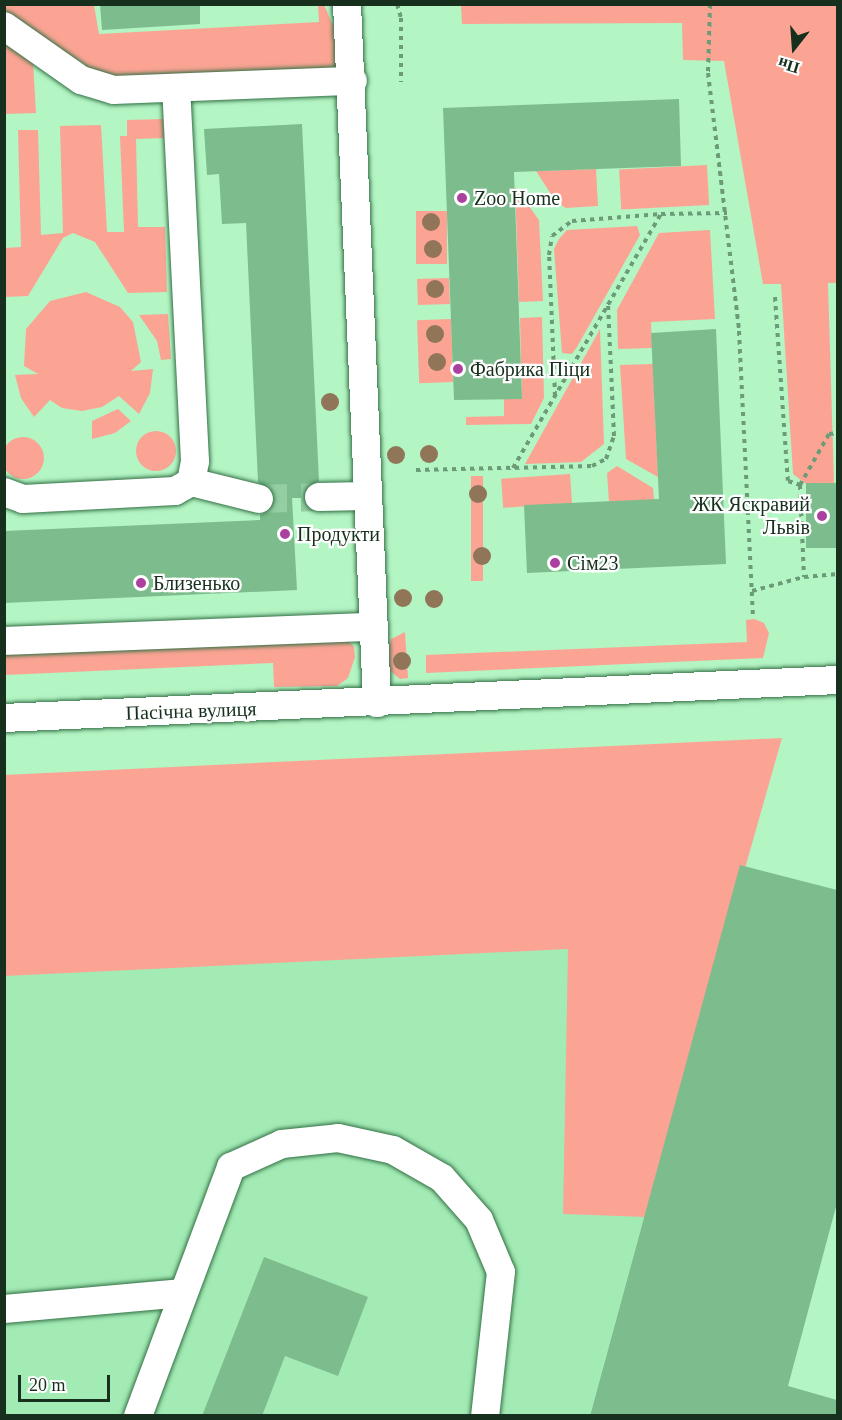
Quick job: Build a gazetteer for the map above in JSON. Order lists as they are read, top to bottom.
{
  "streets": {
    "street": ["Пасічна вулиця"]
  },
  "places": [
    "Zoo Home",
    "Фабрика Піци",
    "ЖК Яскравий Львів",
    "Продукти",
    "Сім23",
    "Близенько"
  ],
  "scale_bar": "20 m",
  "north": "bottom"
}
